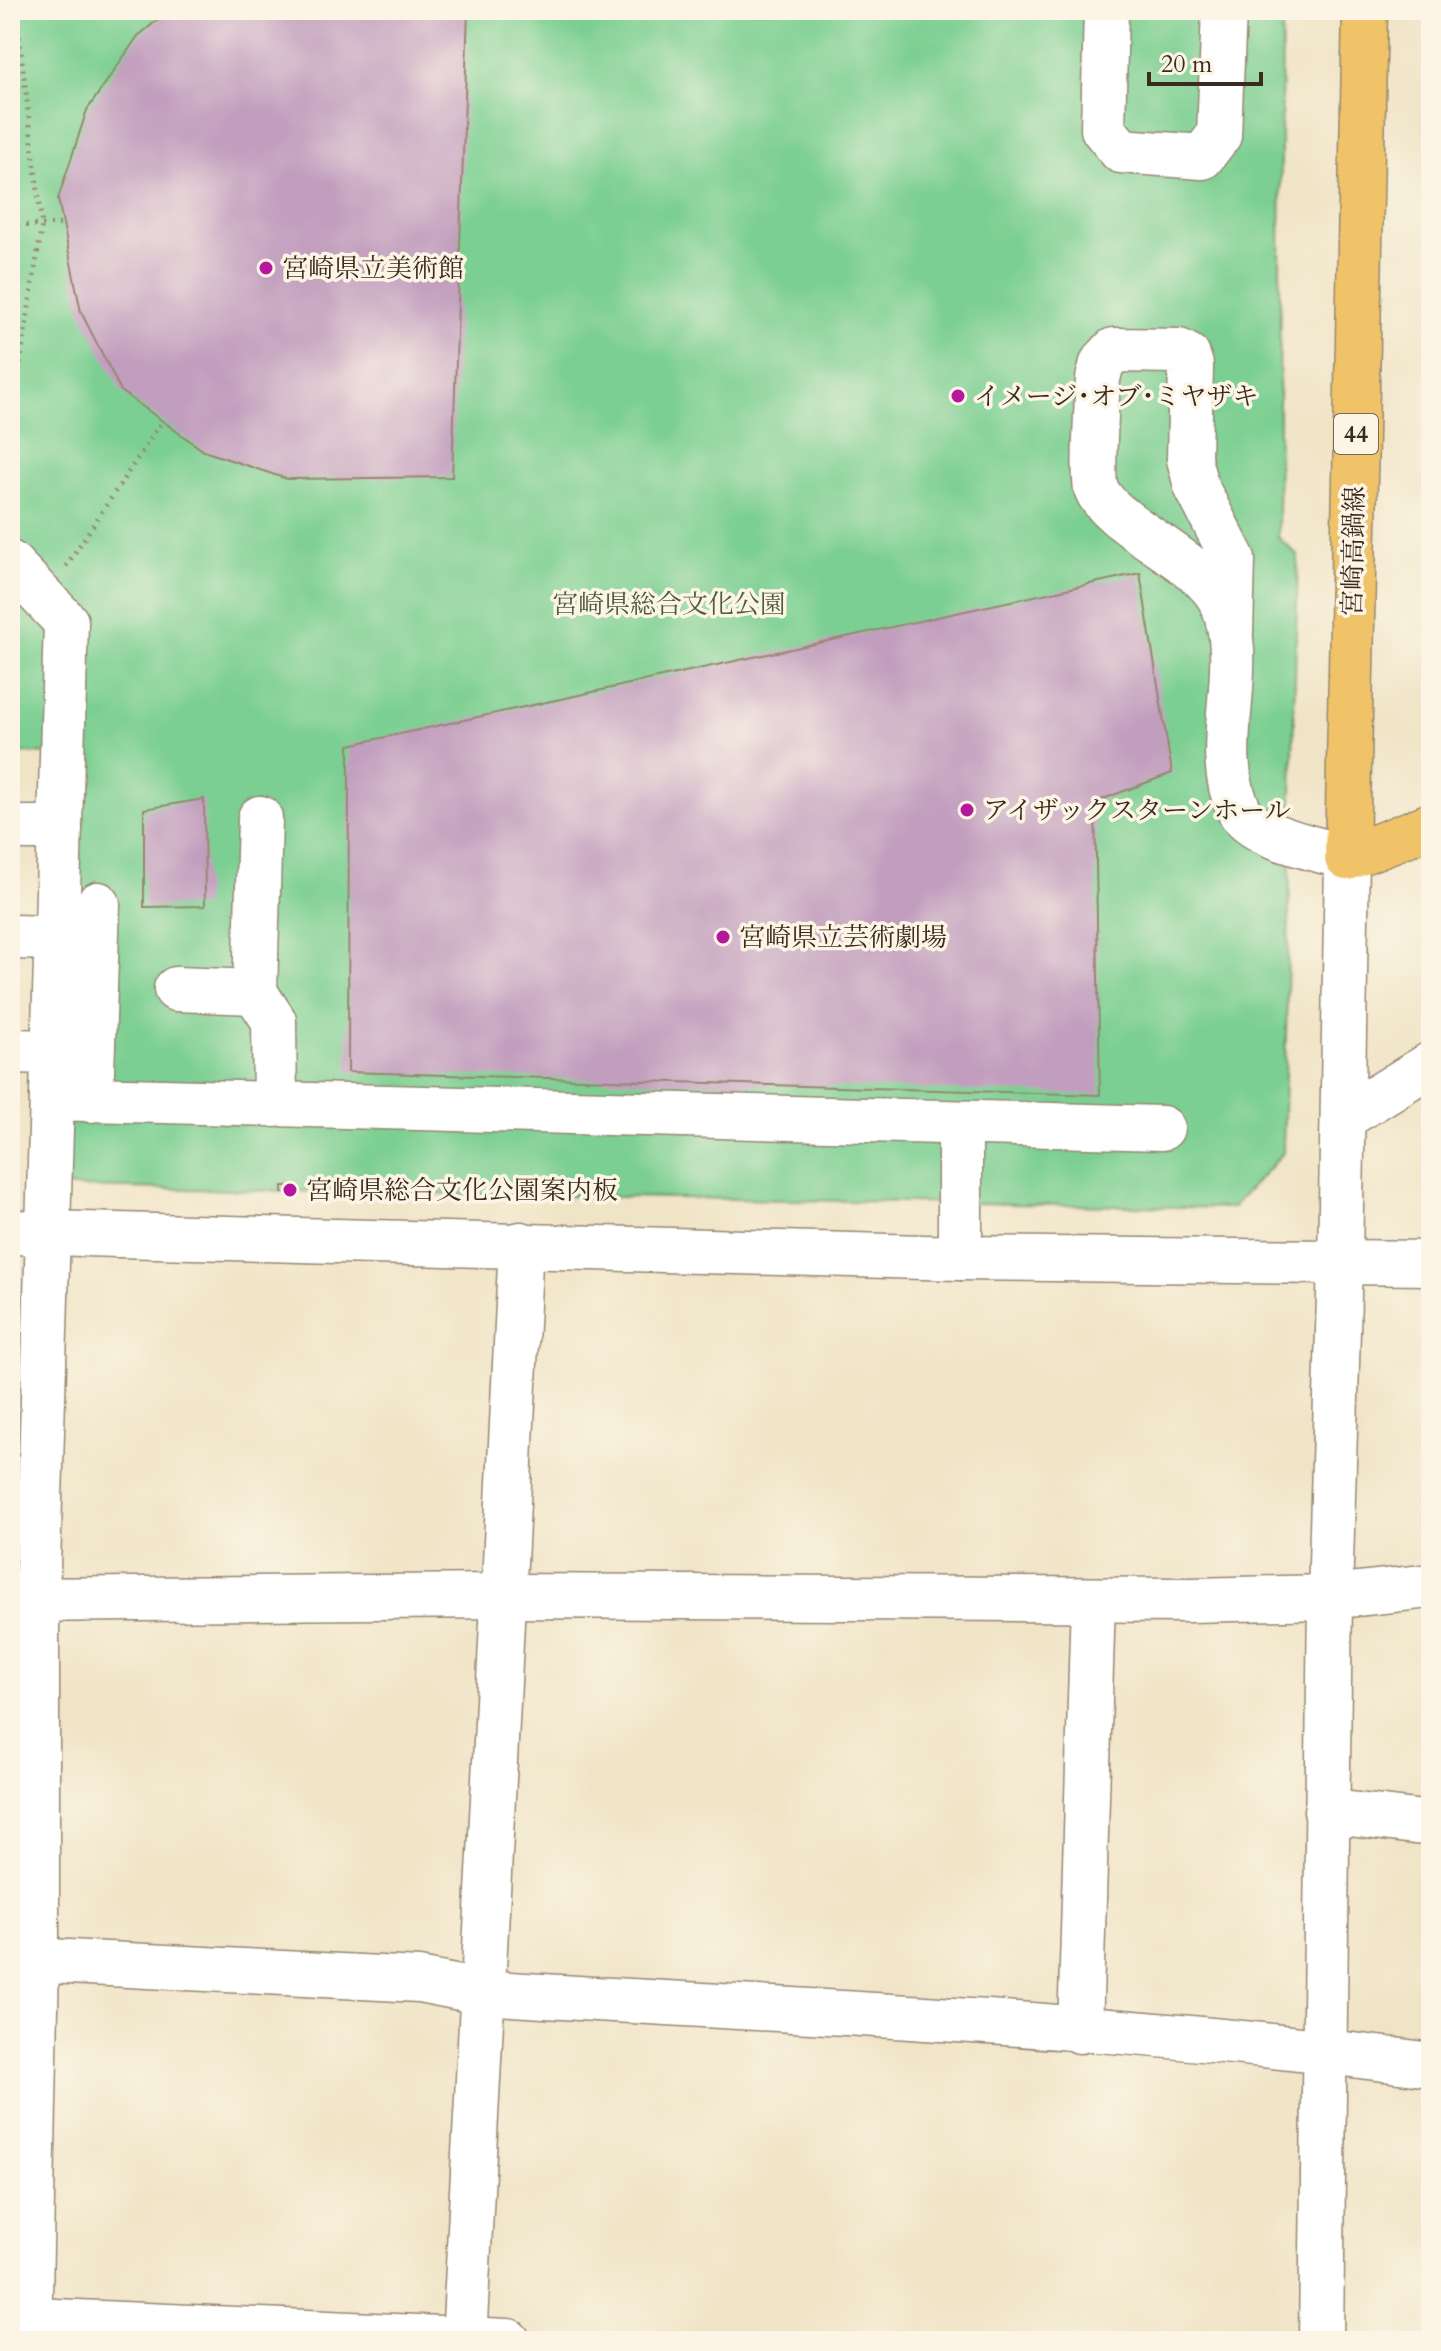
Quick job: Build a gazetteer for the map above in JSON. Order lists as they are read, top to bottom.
{
  "streets": {
    "main road": ["44", "宮崎高鍋線"]
  },
  "parks": ["宮崎県総合文化公園"],
  "places": [
    "宮崎県立美術館",
    "イメージ･オブ･ミヤザキ",
    "アイザックスターンホール",
    "宮崎県立芸術劇場",
    "宮崎県総合文化公園案内板"
  ],
  "scale_bar": "20 m"
}
